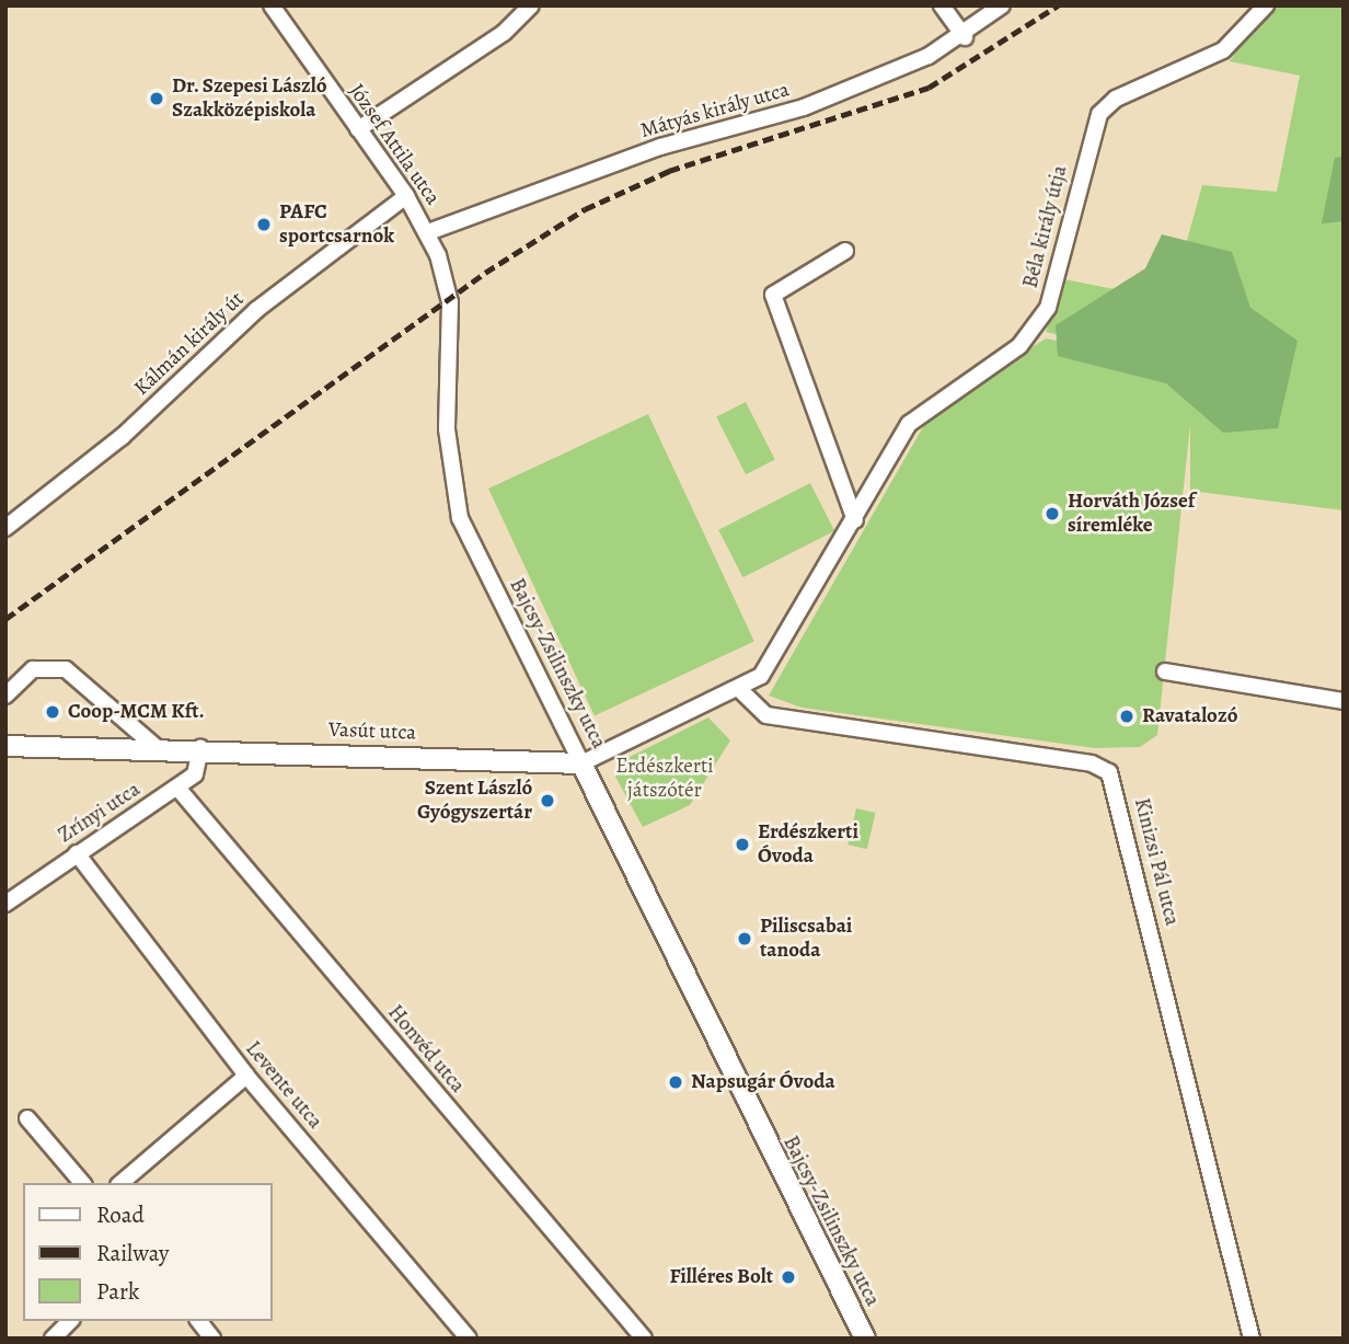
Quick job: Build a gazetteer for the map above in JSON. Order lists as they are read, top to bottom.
{
  "streets": {
    "street": [
      "Mátyás király utca",
      "József Attila utca",
      "Béla király útja",
      "Kálmán király út",
      "Bajcsy-Zsilinszky utca",
      "Vasút utca",
      "Zrínyi utca",
      "Kinizsi Pál utca",
      "Honvéd utca",
      "Levente utca"
    ]
  },
  "crossings": [
    ["Mátyás király utca", "József Attila utca"],
    ["Mátyás király utca", "Bajcsy-Zsilinszky utca"],
    ["József Attila utca", "Kálmán király út"],
    ["József Attila utca", "Bajcsy-Zsilinszky utca"],
    ["Béla király útja", "Bajcsy-Zsilinszky utca"],
    ["Béla király útja", "Vasút utca"],
    ["Béla király útja", "Kinizsi Pál utca"],
    ["Bajcsy-Zsilinszky utca", "Vasút utca"],
    ["Vasút utca", "Zrínyi utca"],
    ["Zrínyi utca", "Honvéd utca"],
    ["Zrínyi utca", "Levente utca"]
  ],
  "parks": ["Erdészkerti játszótér"],
  "places": [
    "Dr. Szepesi László Szakközépiskola",
    "PAFC sportcsarnok",
    "Horváth József síremléke",
    "Coop-MCM Kft.",
    "Ravatalozó",
    "Szent László Gyógyszertár",
    "Erdészkerti Óvoda",
    "Piliscsabai tanoda",
    "Napsugár Óvoda",
    "Filléres Bolt"
  ],
  "legend": ["Road", "Railway", "Park"]
}
